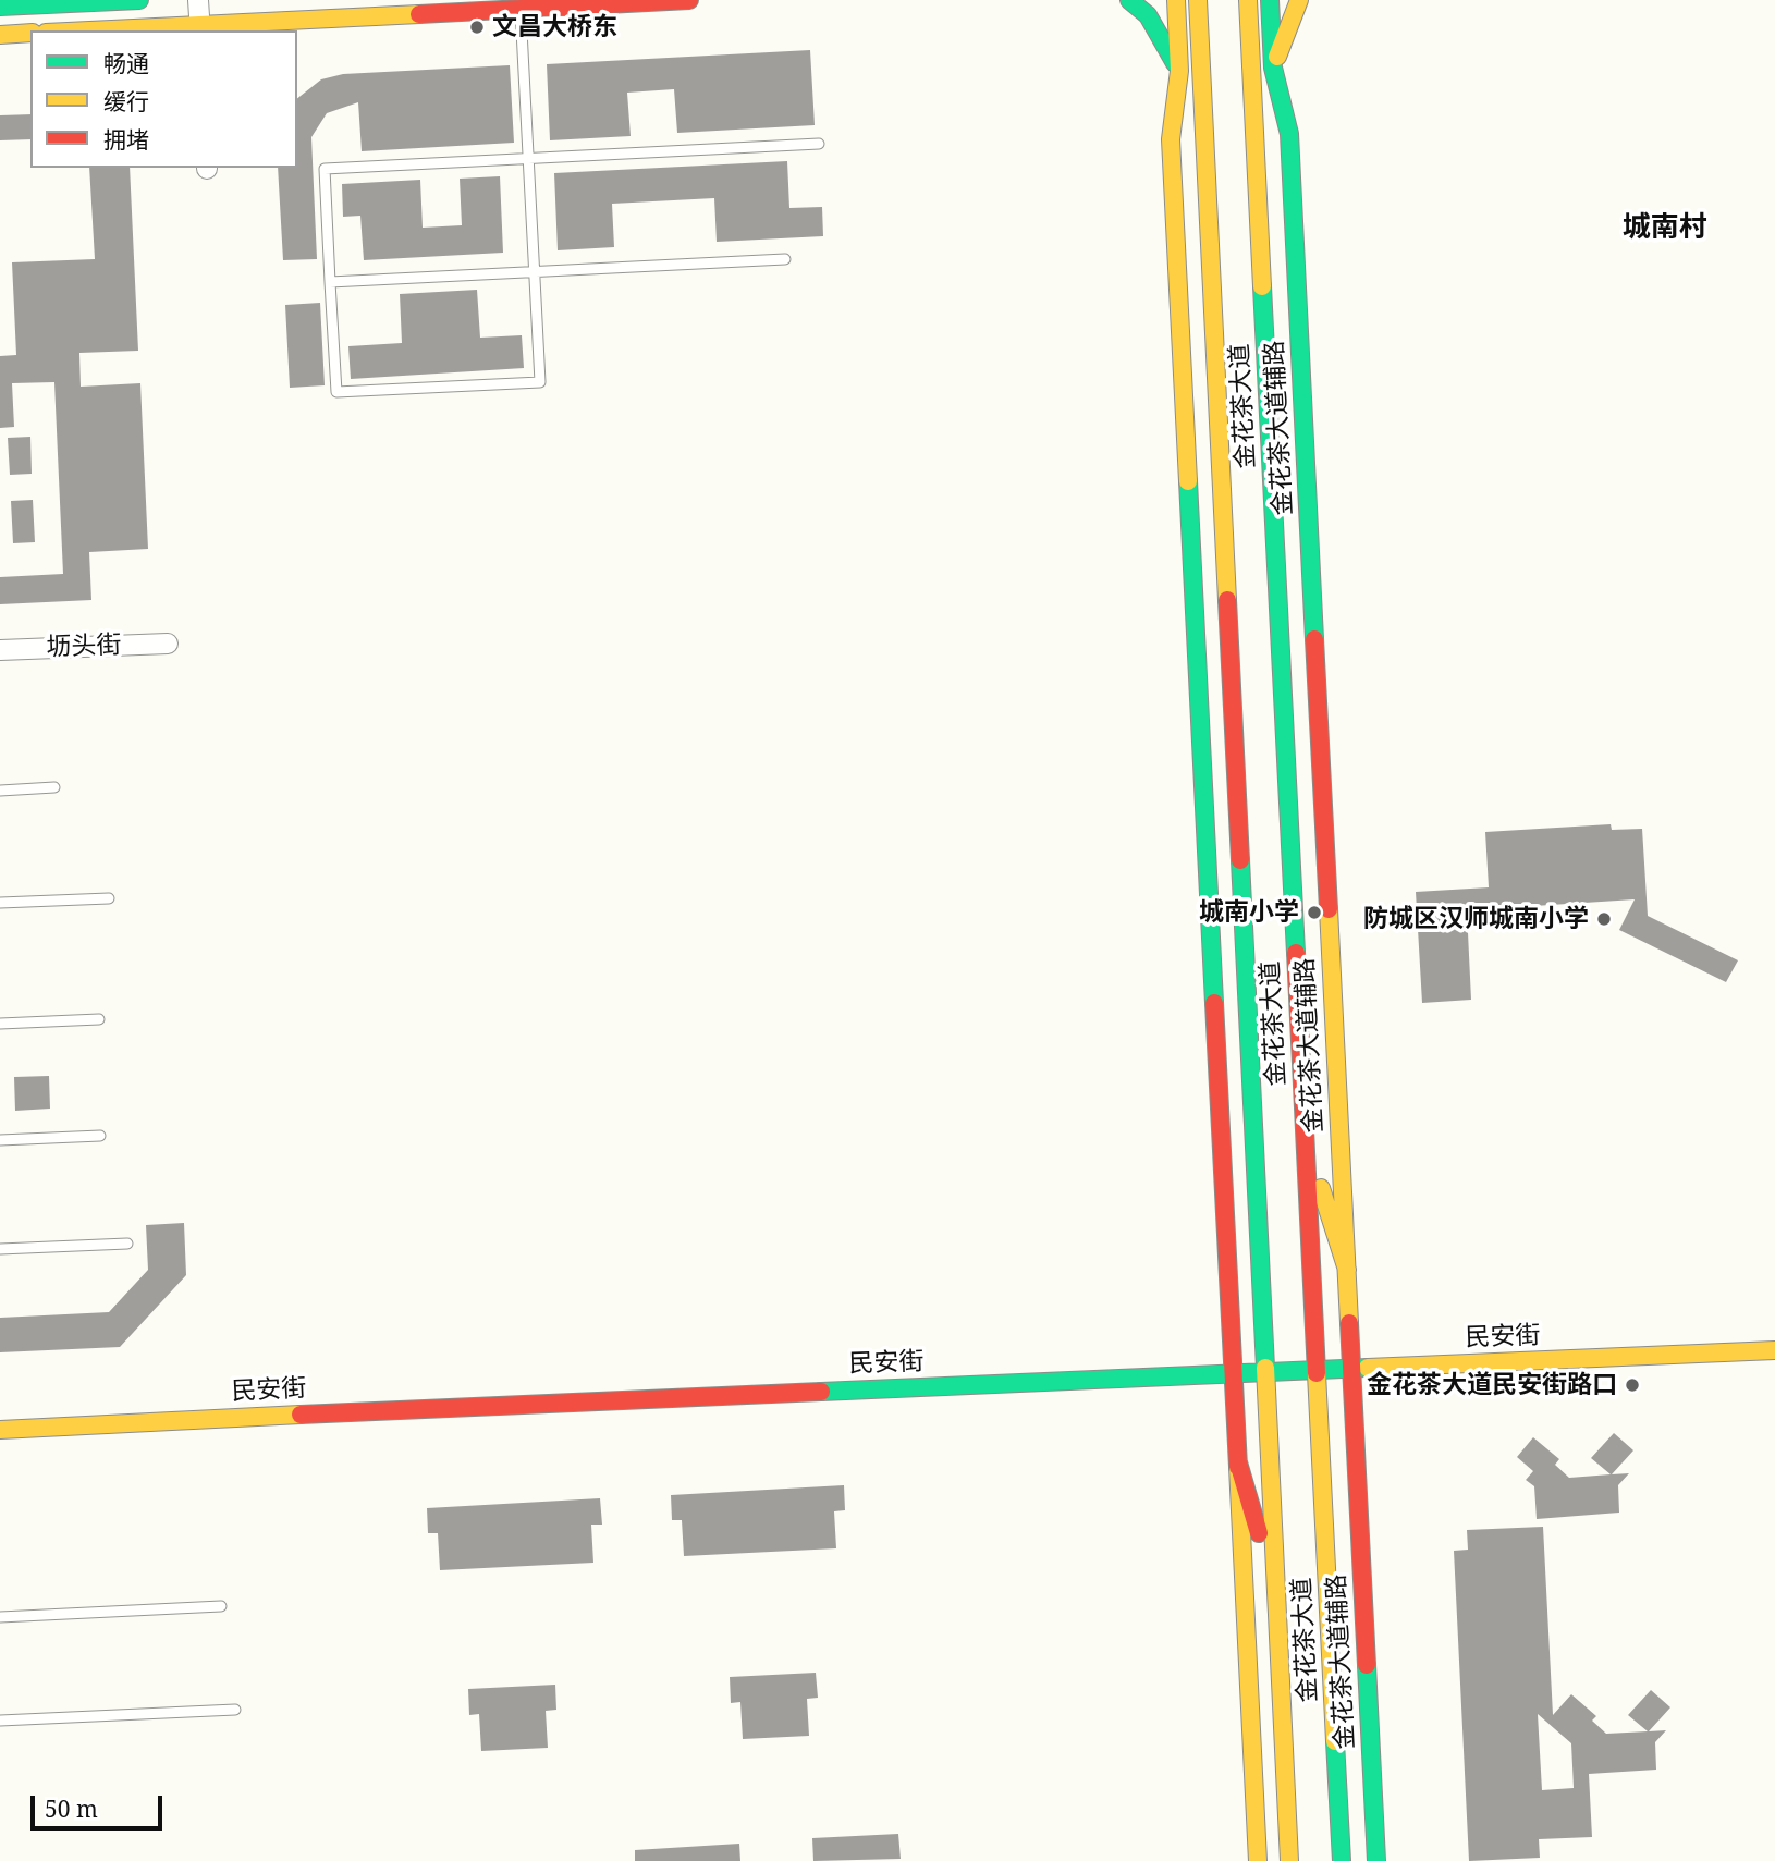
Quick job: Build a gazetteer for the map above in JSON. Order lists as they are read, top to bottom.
{
  "streets": {
    "main road": ["金花茶大道", "金花茶大道辅路", "民安街"],
    "street": ["坜头街"]
  },
  "crossings": [
    ["金花茶大道", "民安街"],
    ["金花茶大道辅路", "民安街"]
  ],
  "districts": ["城南村"],
  "places": [
    "文昌大桥东",
    "城南小学",
    "防城区汉师城南小学",
    "金花茶大道民安街路口"
  ],
  "legend": ["畅通", "缓行", "拥堵"],
  "scale_bar": "50 m"
}
